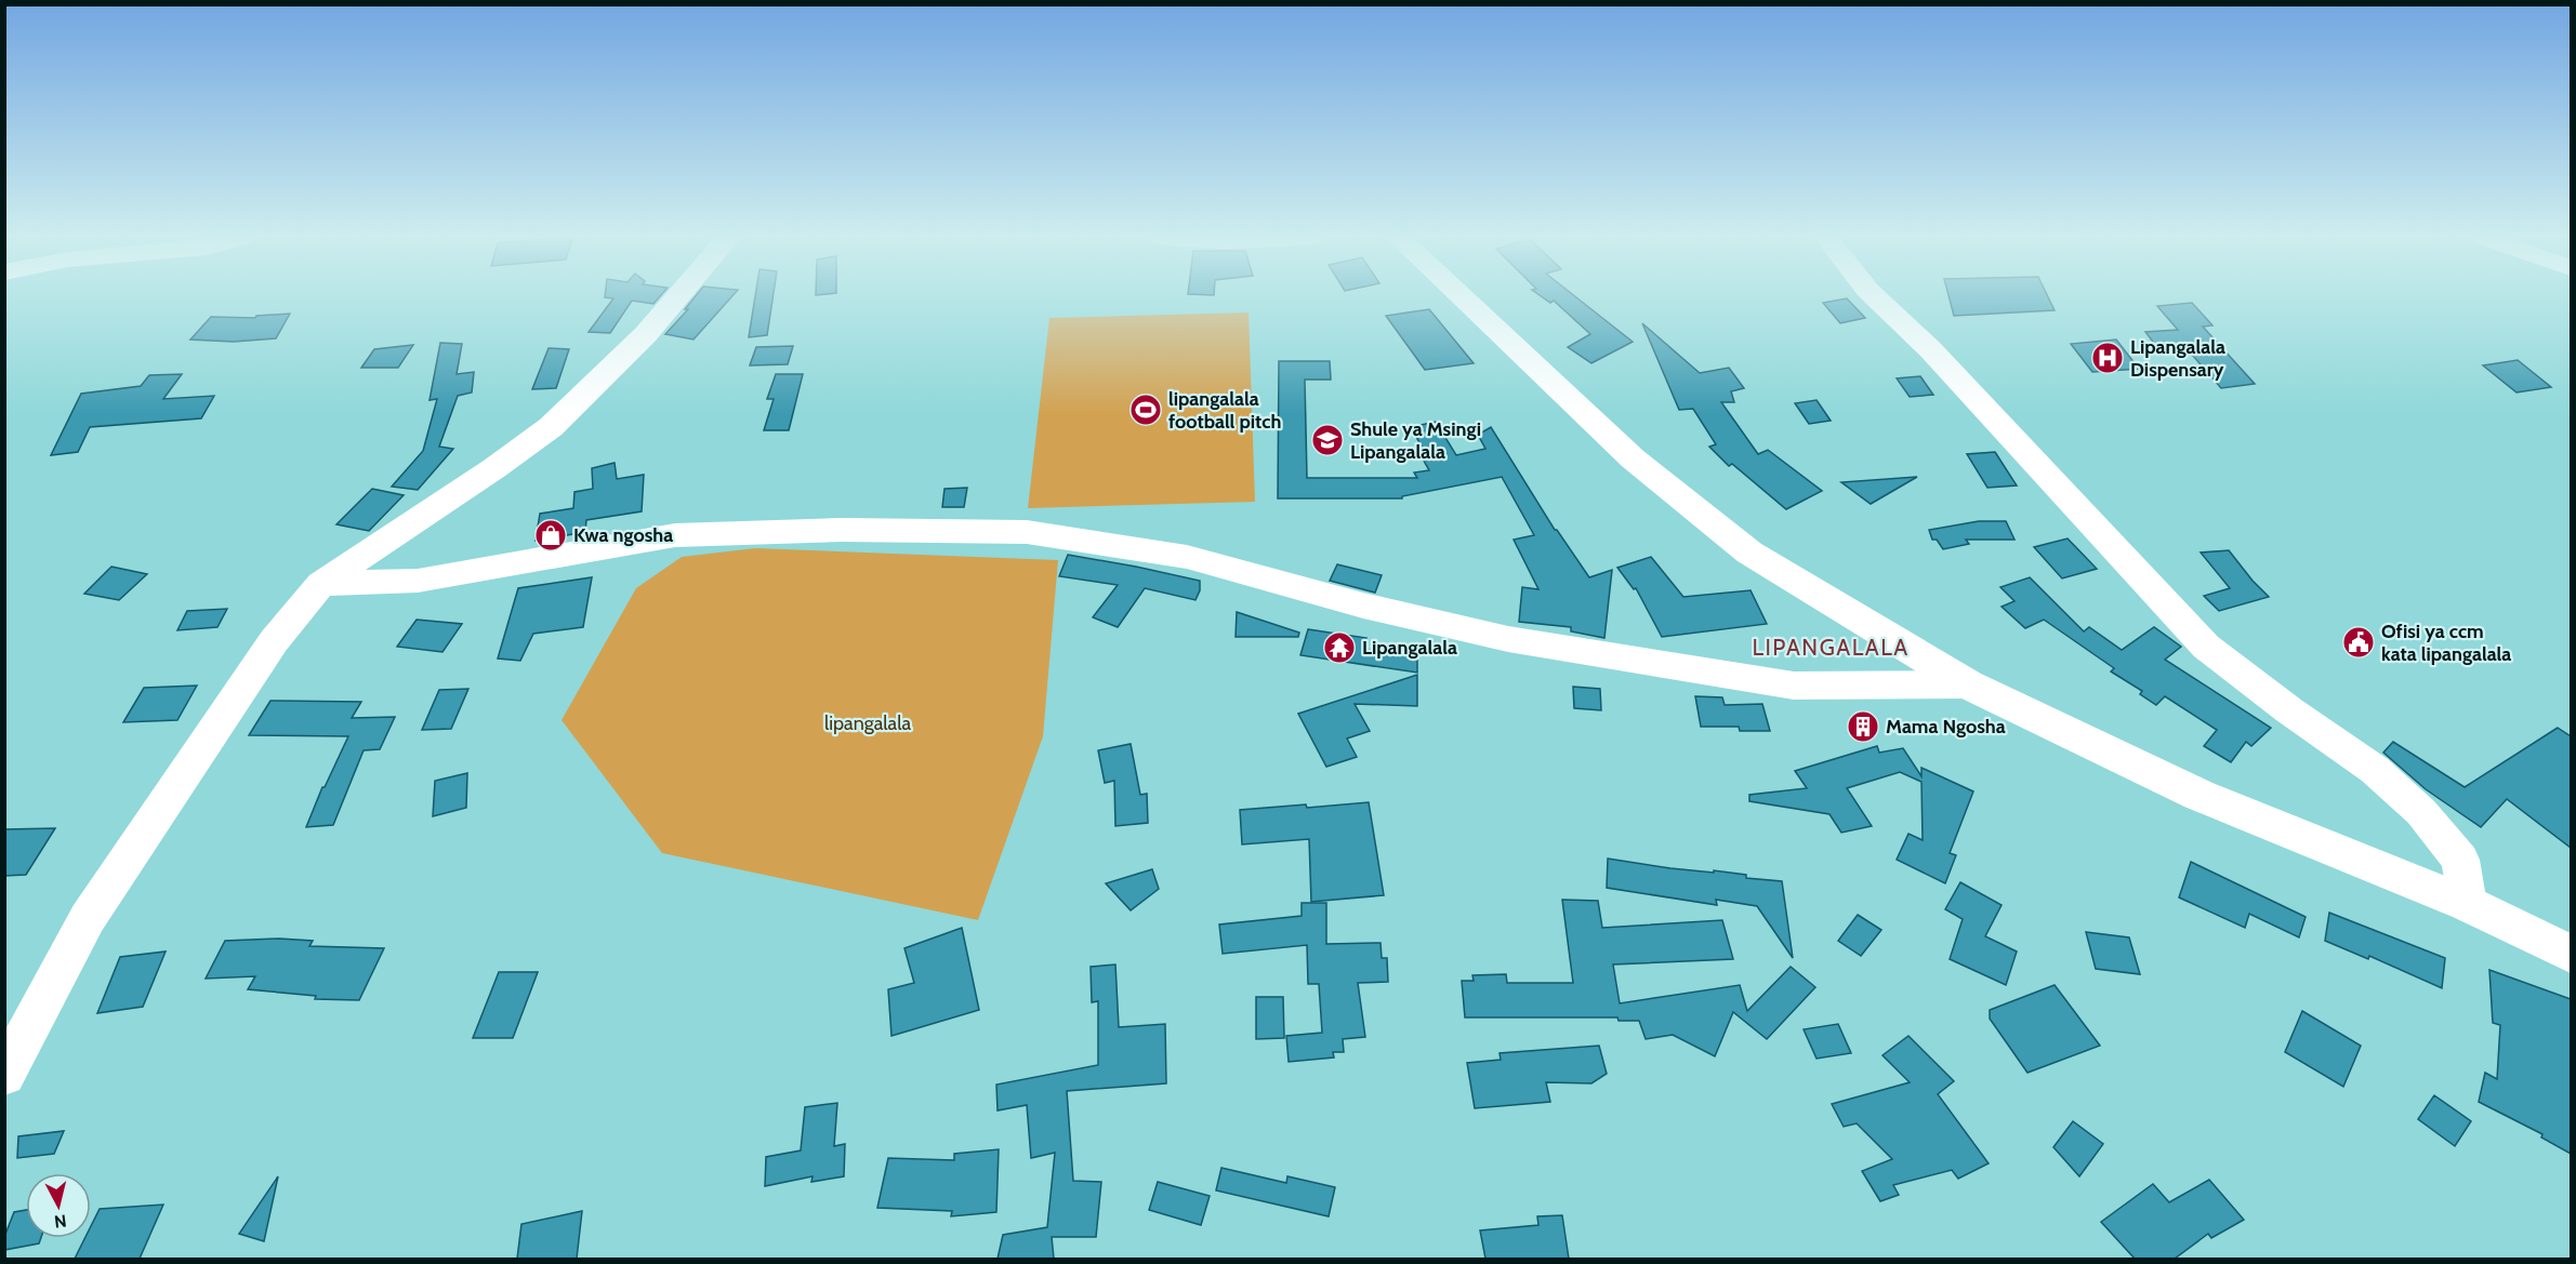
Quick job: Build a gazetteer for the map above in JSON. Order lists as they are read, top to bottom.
{
  "districts": ["LIPANGALALA"],
  "parks": ["lipangalala"],
  "places": {
    "hospital": ["Lipangalala Dispensary"],
    "sports": ["lipangalala football pitch"],
    "school or university": ["Shule ya Msingi Lipangalala"],
    "shop": ["Kwa ngosha"],
    "public building": ["Ofisi ya ccm kata lipangalala"],
    "temple": ["Lipangalala"],
    "building": ["Mama Ngosha"]
  },
  "north": "bottom"
}
